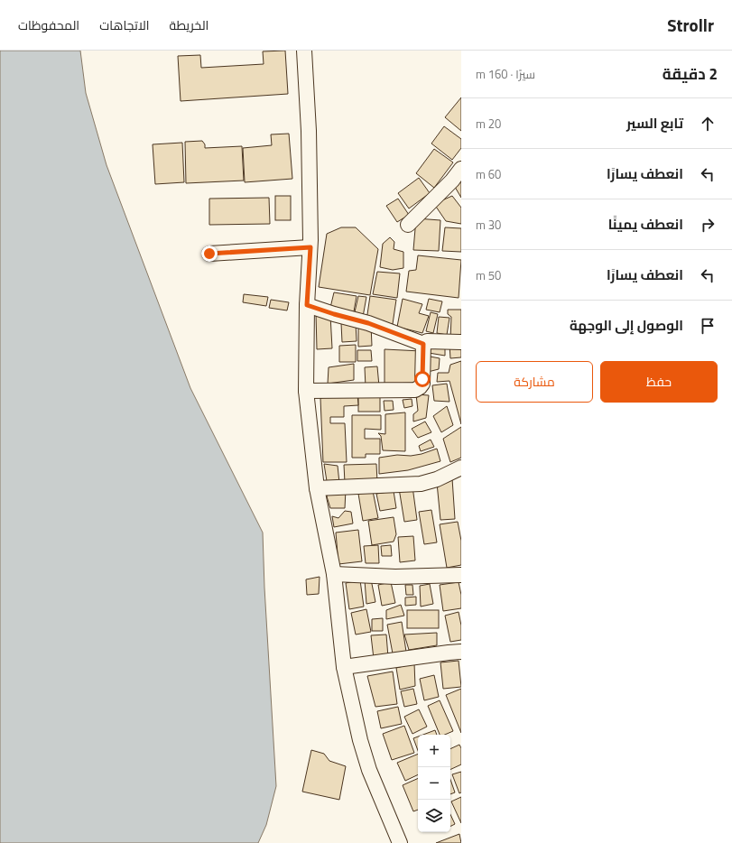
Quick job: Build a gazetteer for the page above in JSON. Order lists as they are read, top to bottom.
{
  "page": {
    "header": "Strollr",
    "nav": ["الخريطة", "الاتجاهات", "المحفوظات"],
    "heading": ["2 دقيقة", "سيرًا · 160 m"],
    "list": [
      ["تابع السير", "20 m"],
      ["انعطف يسارًا", "60 m"],
      ["انعطف يمينًا", "30 m"],
      ["انعطف يسارًا", "50 m"],
      "الوصول إلى الوجهة"
    ],
    "buttons": ["حفظ", "مشاركة"],
    "map_buttons": ["+", "−"]
  }
}
